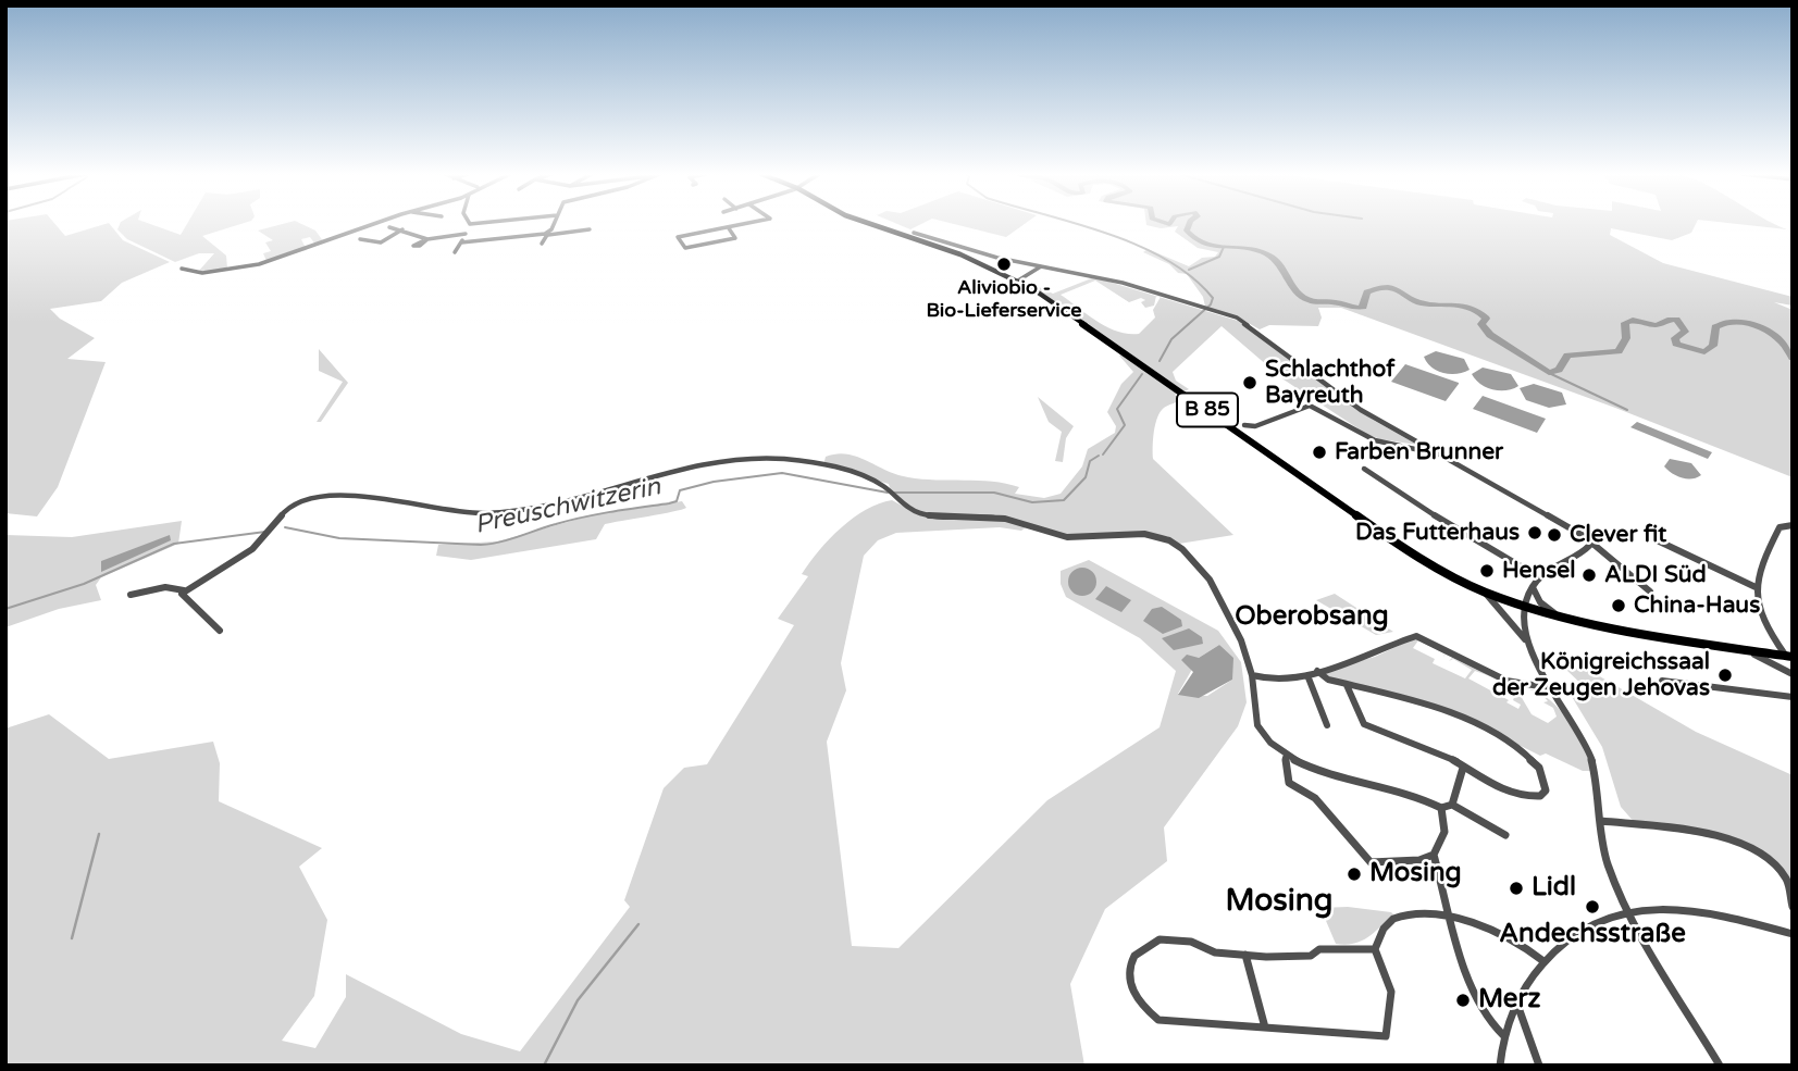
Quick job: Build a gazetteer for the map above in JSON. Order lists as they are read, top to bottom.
{
  "streets": {
    "main road": ["B 85"]
  },
  "districts": ["Oberobsang", "Mosing"],
  "water": ["Preuschwitzerin"],
  "places": [
    "Aliviobio - Bio-Lieferservice",
    "Schlachthof Bayreuth",
    "Farben Brunner",
    "Das Futterhaus",
    "Clever fit",
    "Hensel",
    "ALDI Süd",
    "China-Haus",
    "Königreichssaal der Zeugen Jehovas",
    "Mosing",
    "Lidl",
    "Andechsstraße",
    "Merz"
  ]
}
